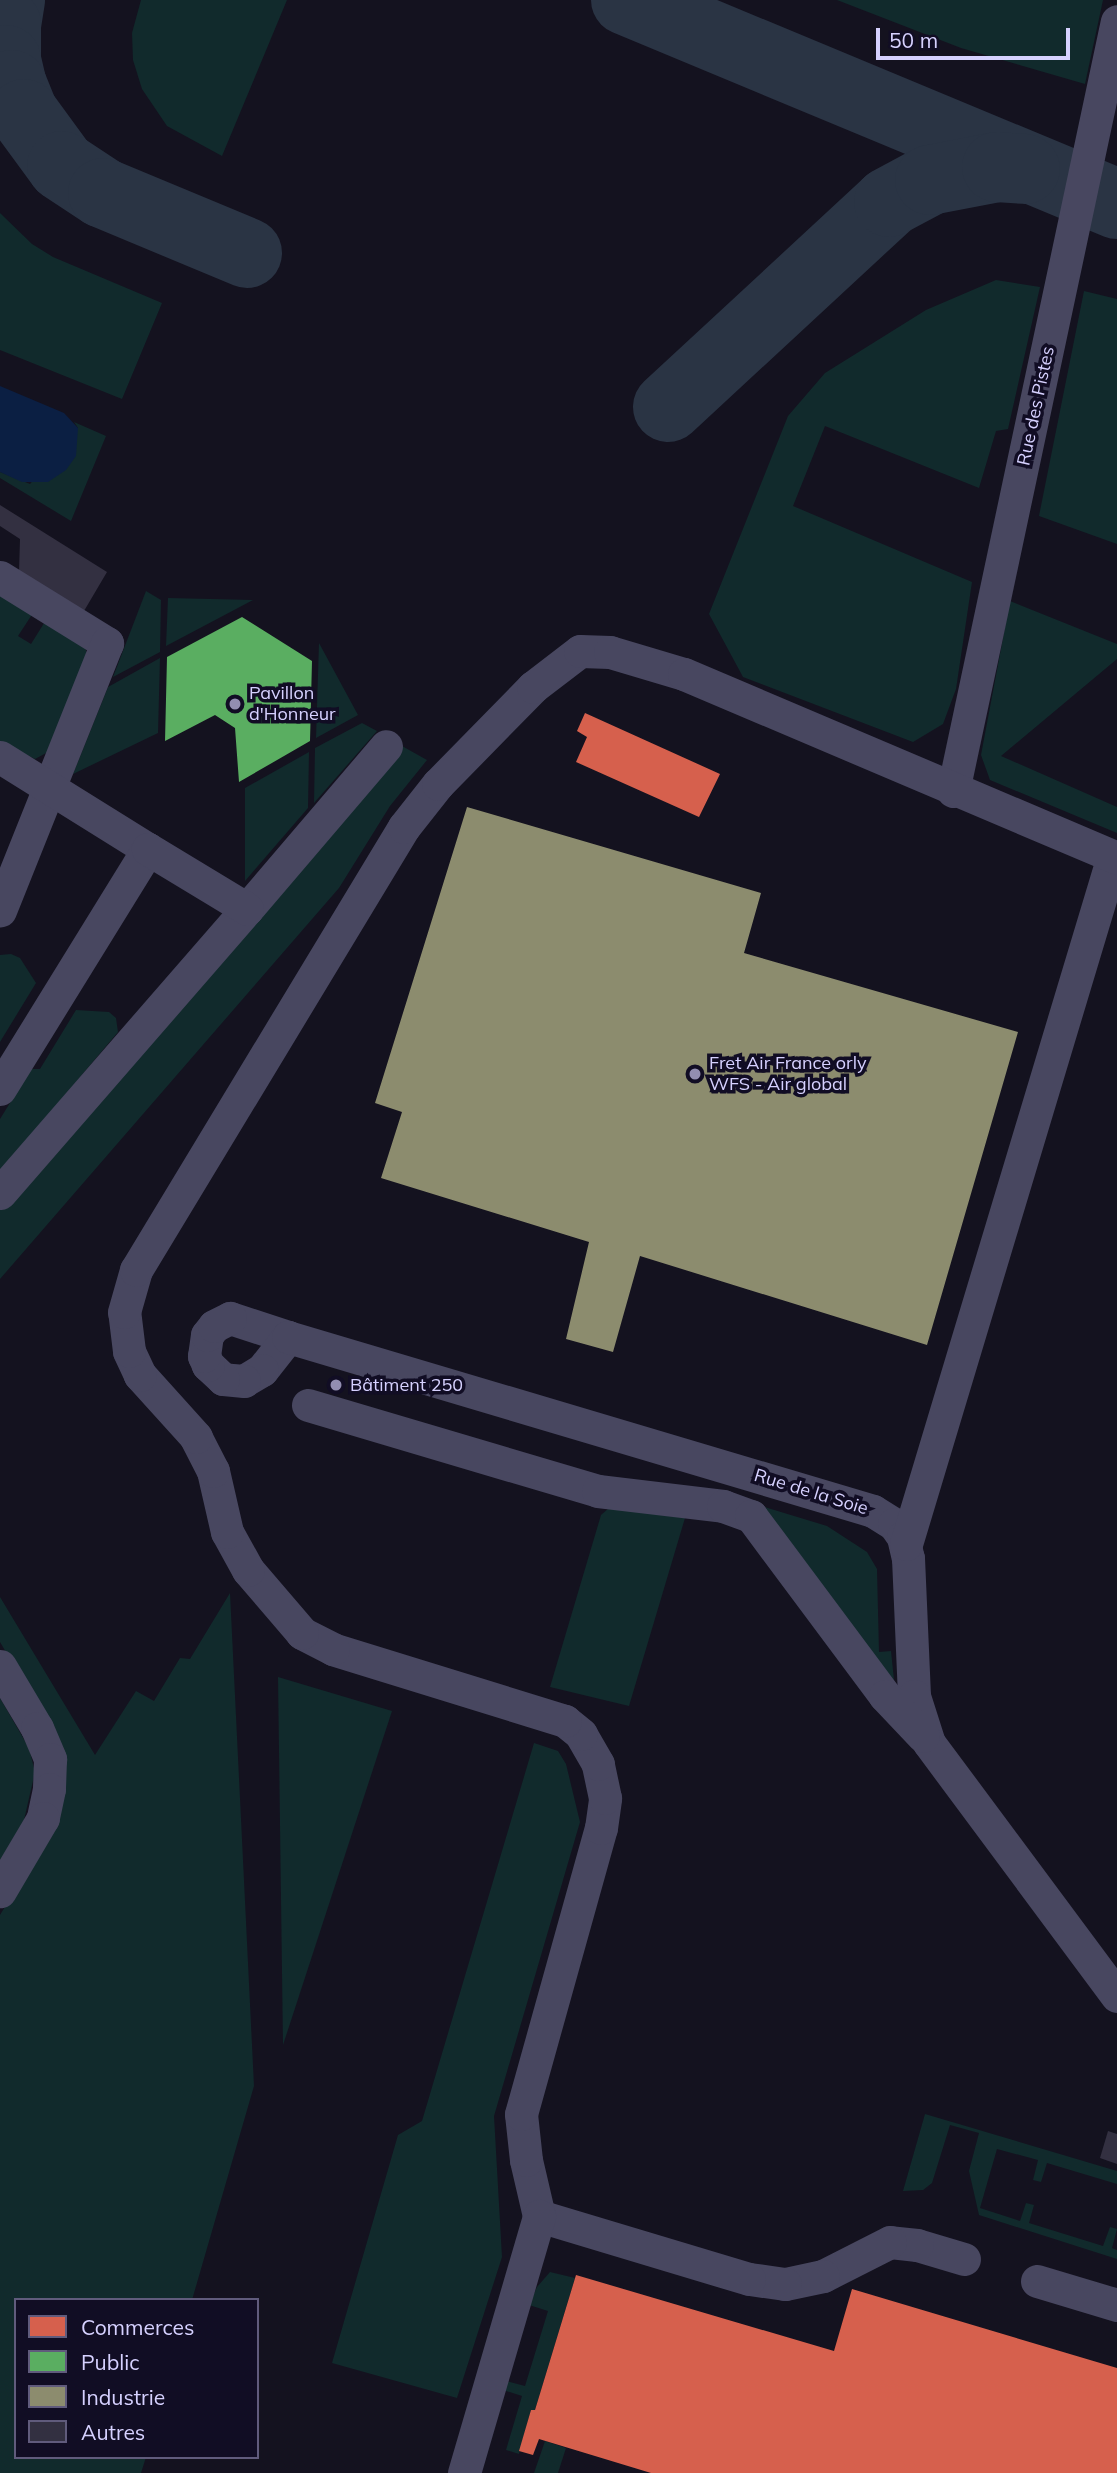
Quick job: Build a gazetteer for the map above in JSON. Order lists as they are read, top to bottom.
{
  "streets": {
    "street": ["Rue des Pistes", "Rue de la Soie"]
  },
  "places": ["Pavillon d'Honneur", "Fret Air France orly WFS - Air global", "Bâtiment 250"],
  "legend": [
    "Commerces",
    "Public",
    "Industrie",
    "Autres"
  ],
  "scale_bar": "50 m"
}
